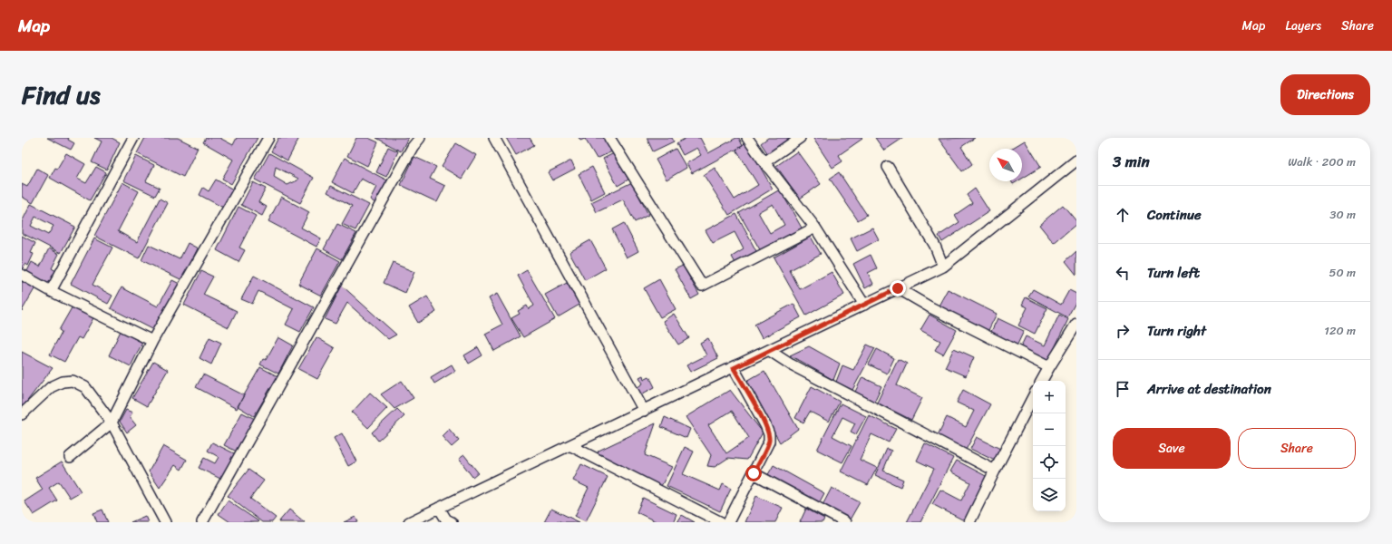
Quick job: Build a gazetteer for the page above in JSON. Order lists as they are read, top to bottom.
{
  "north": "top left",
  "page": {
    "header": "Map",
    "nav": ["Map", "Layers", "Share"],
    "title": "Find us",
    "buttons": [
      "Directions",
      ["Save", "Share"]
    ],
    "heading": ["3 min", "Walk · 200 m"],
    "list": [
      ["Continue", "30 m"],
      ["Turn left", "50 m"],
      ["Turn right", "120 m"],
      "Arrive at destination"
    ],
    "map_buttons": ["+", "−"]
  }
}
